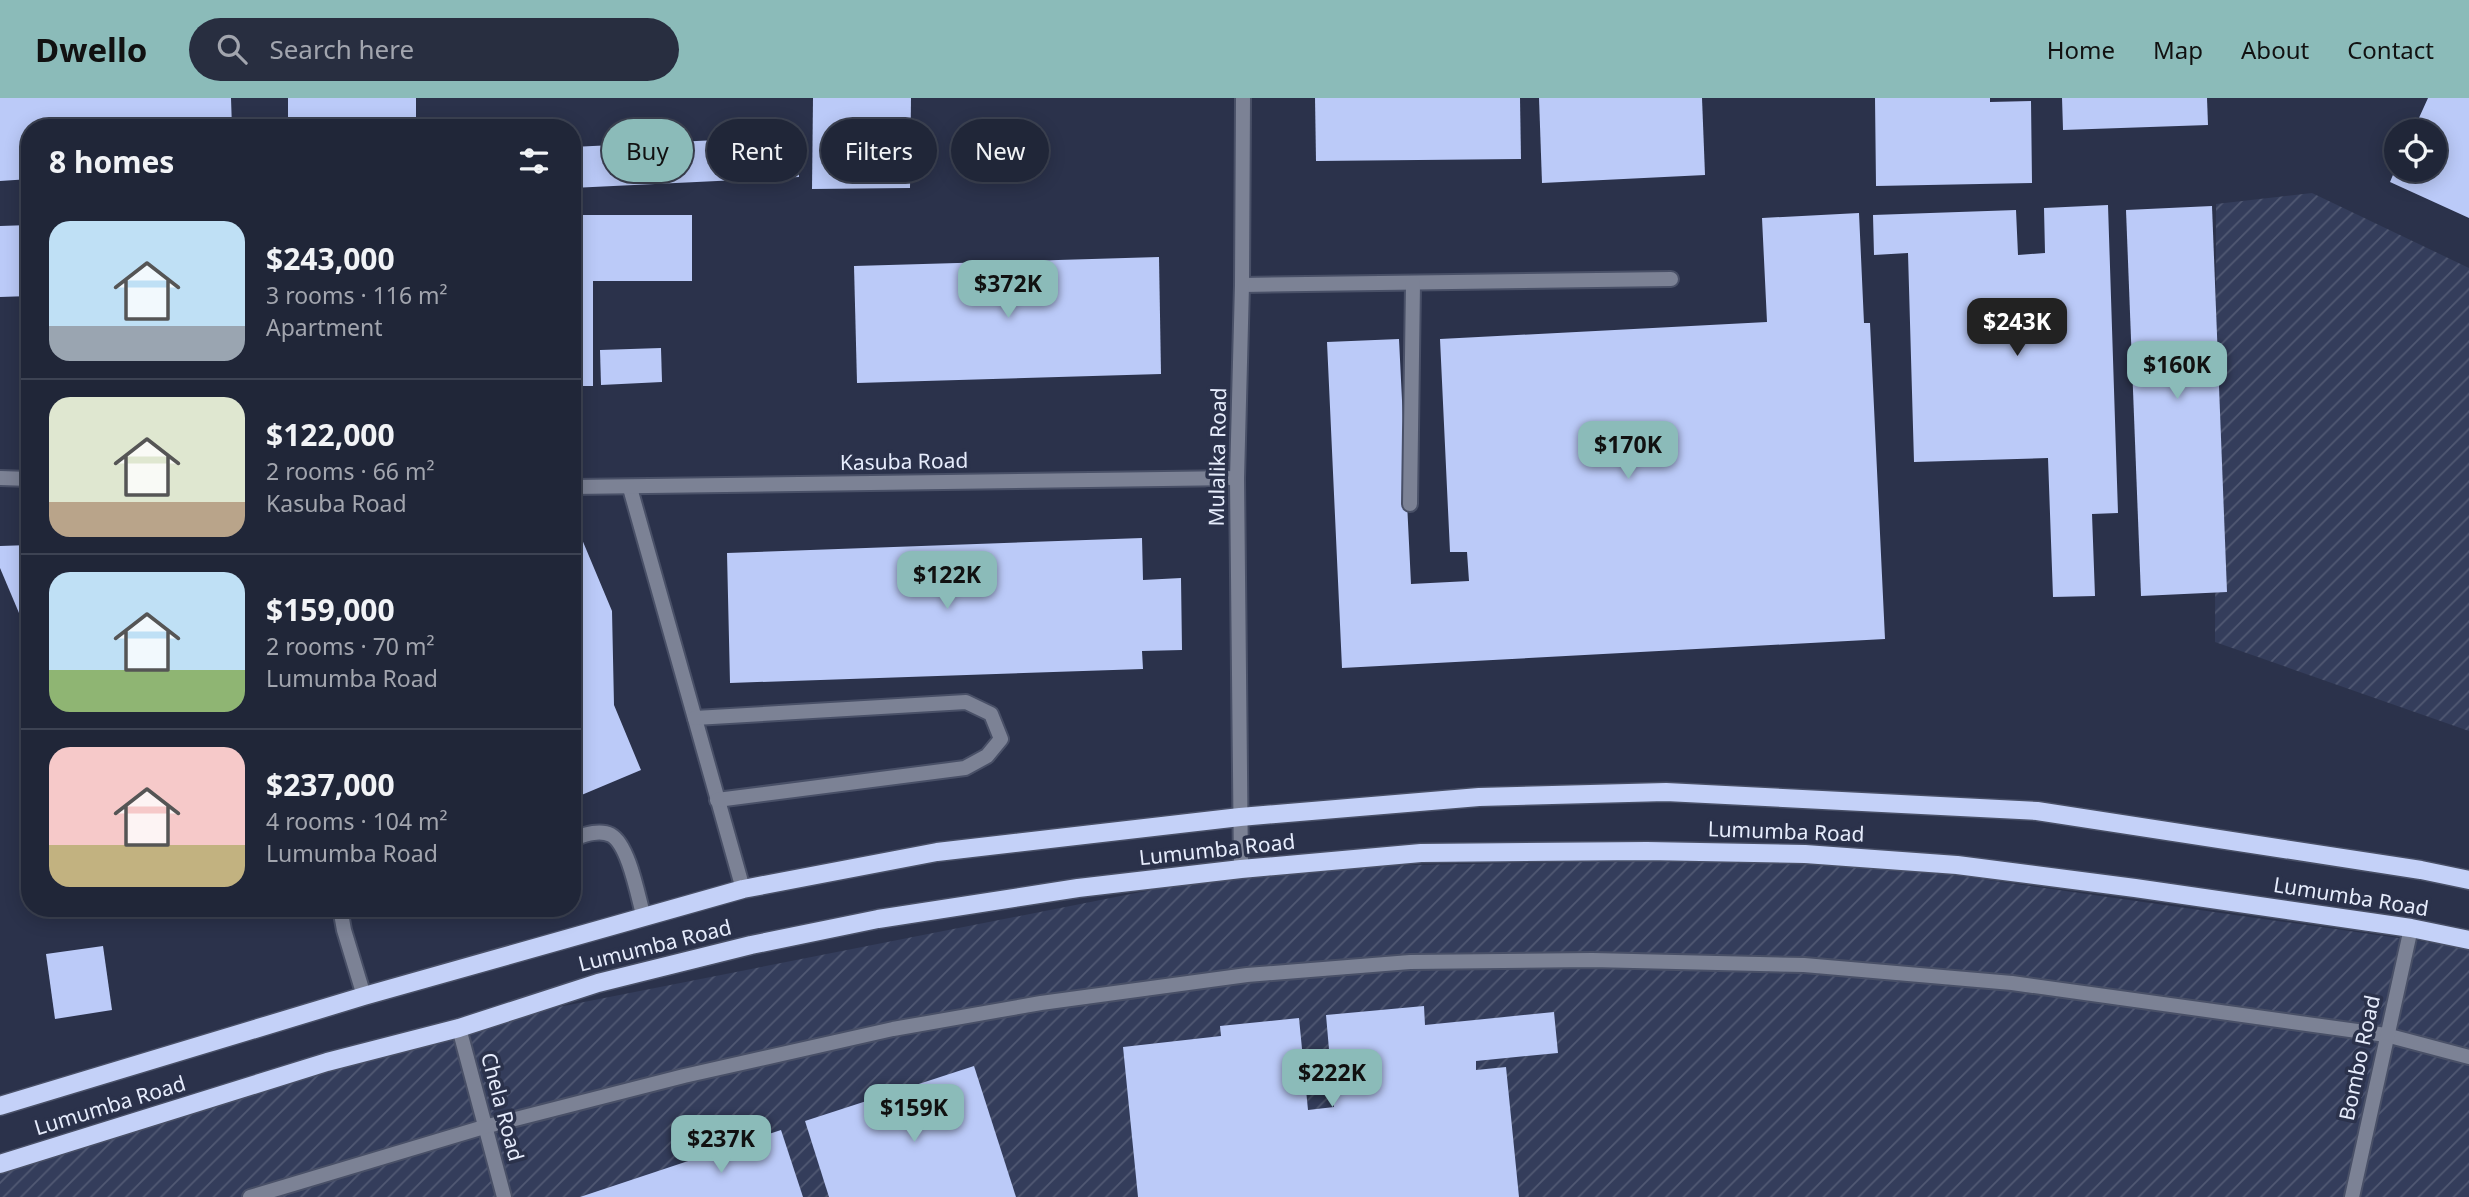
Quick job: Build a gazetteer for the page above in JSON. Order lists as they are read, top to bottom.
{
  "streets": {
    "main road": ["Lumumba Road"],
    "street": [
      "Mulalika Road",
      "Kasuba Road",
      "Bombo Road",
      "Chela Road"
    ]
  },
  "crossings": [
    ["Mulalika Road", "Kasuba Road"],
    ["Mulalika Road", "Lumumba Road"],
    ["Lumumba Road", "Bombo Road"],
    ["Lumumba Road", "Chela Road"]
  ],
  "page": {
    "header": "Dwello",
    "search": "Search here",
    "nav": [
      "Home",
      "Map",
      "About",
      "Contact"
    ],
    "chip": [
      "Buy",
      "Rent",
      "Filters",
      "New"
    ],
    "heading": "8 homes",
    "list": [
      {
        "name": "$243,000",
        "note": "3 rooms · 116 m² · Apartment"
      },
      {
        "name": "$122,000",
        "note": "2 rooms · 66 m² · Kasuba Road"
      },
      {
        "name": "$159,000",
        "note": "2 rooms · 70 m² · Lumumba Road"
      },
      {
        "name": "$237,000",
        "note": "4 rooms · 104 m² · Lumumba Road"
      }
    ],
    "price": [
      "$372K",
      "$243K",
      "$160K",
      "$170K",
      "$122K",
      "$222K",
      "$159K",
      "$237K"
    ]
  }
}
